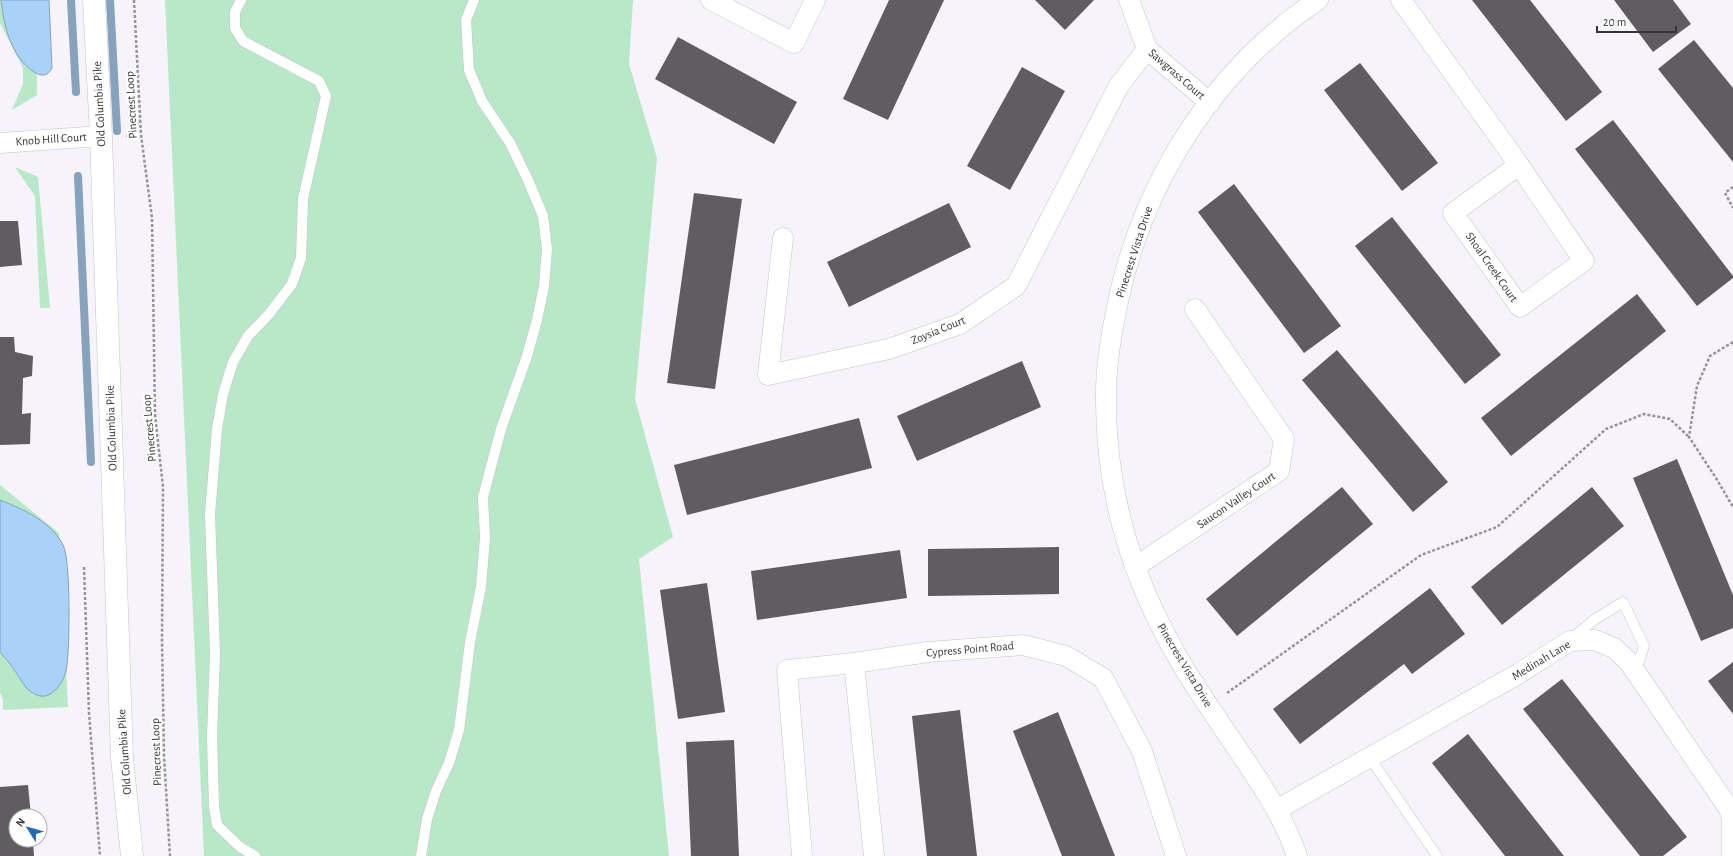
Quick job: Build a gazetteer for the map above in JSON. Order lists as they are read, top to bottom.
{
  "streets": {
    "street": [
      "Sawgrass Court",
      "Old Columbia Pike",
      "Knob Hill Court",
      "Pinecrest Vista Drive",
      "Shoal Creek Court",
      "Zoysia Court",
      "Saucon Valley Court",
      "Cypress Point Road",
      "Medinah Lane"
    ],
    "path": ["Pinecrest Loop"]
  },
  "crossings": [
    ["Sawgrass Court", "Pinecrest Vista Drive"],
    ["Sawgrass Court", "Zoysia Court"],
    ["Old Columbia Pike", "Knob Hill Court"],
    ["Pinecrest Vista Drive", "Saucon Valley Court"],
    ["Pinecrest Vista Drive", "Medinah Lane"]
  ],
  "scale_bar": "20 m",
  "north": "top left"
}
